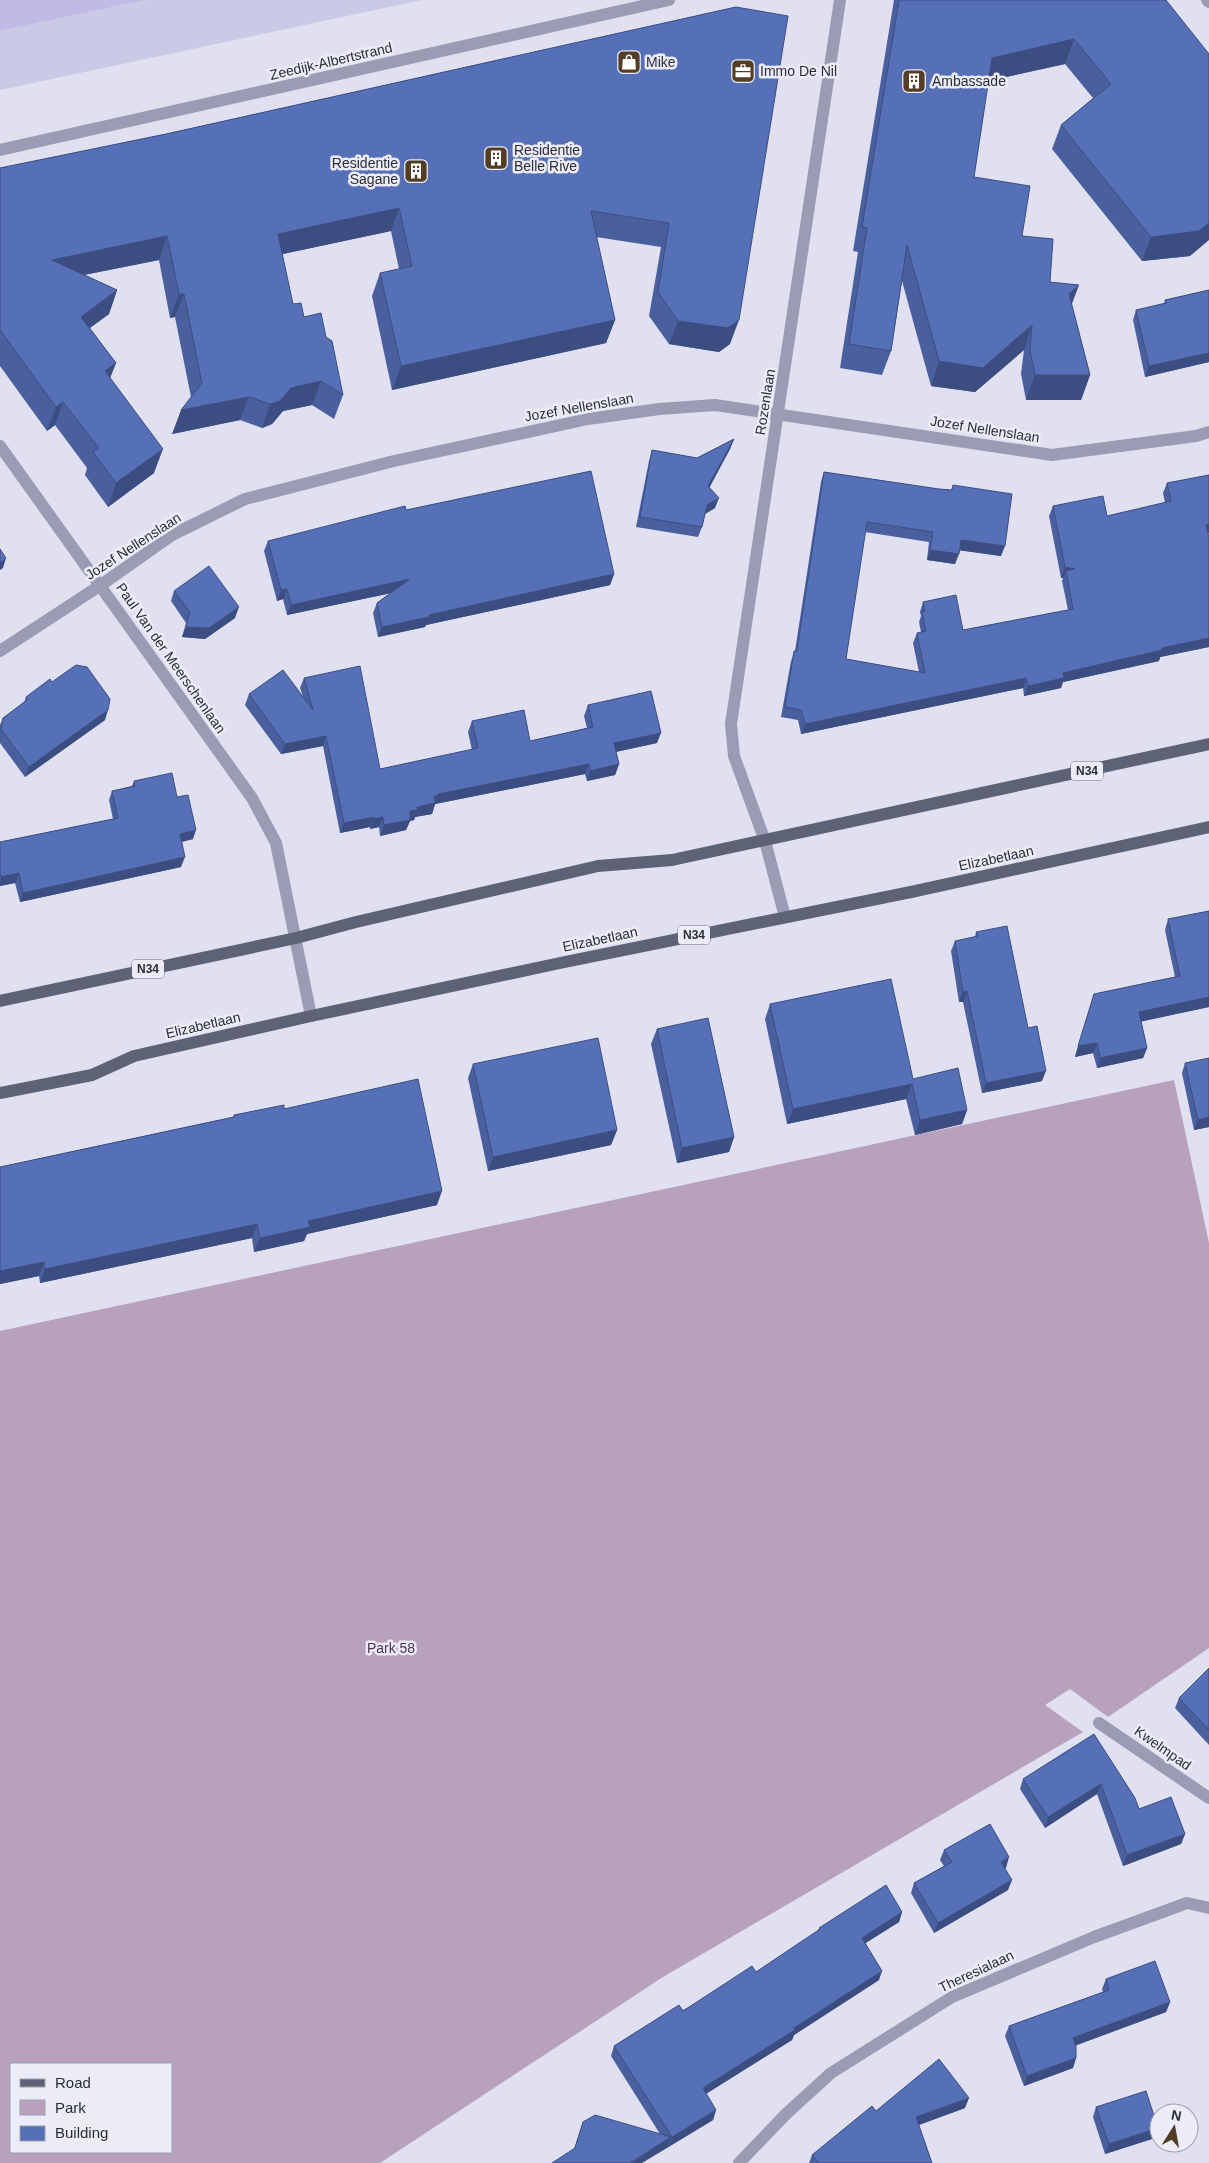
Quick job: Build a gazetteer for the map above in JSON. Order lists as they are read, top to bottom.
{
  "streets": {
    "main road": ["N34", "Elizabetlaan"],
    "street": [
      "Zeedijk-Albertstrand",
      "Rozenlaan",
      "Jozef Nellenslaan",
      "Paul Van der Meerschenlaan",
      "Kwelmpad",
      "Theresialaan"
    ]
  },
  "crossings": [
    ["Rozenlaan", "Jozef Nellenslaan"],
    ["Rozenlaan", "N34"],
    ["Rozenlaan", "Elizabetlaan"],
    ["Jozef Nellenslaan", "Paul Van der Meerschenlaan"],
    ["Paul Van der Meerschenlaan", "N34"],
    ["Paul Van der Meerschenlaan", "Elizabetlaan"]
  ],
  "parks": ["Park 58"],
  "places": {
    "shop": ["Mike"],
    "office": ["Immo De Nil"],
    "building": ["Ambassade", "Residentie Belle Rive", "Residentie Sagane"]
  },
  "legend": ["Road", "Park", "Building"],
  "north": "top"
}
